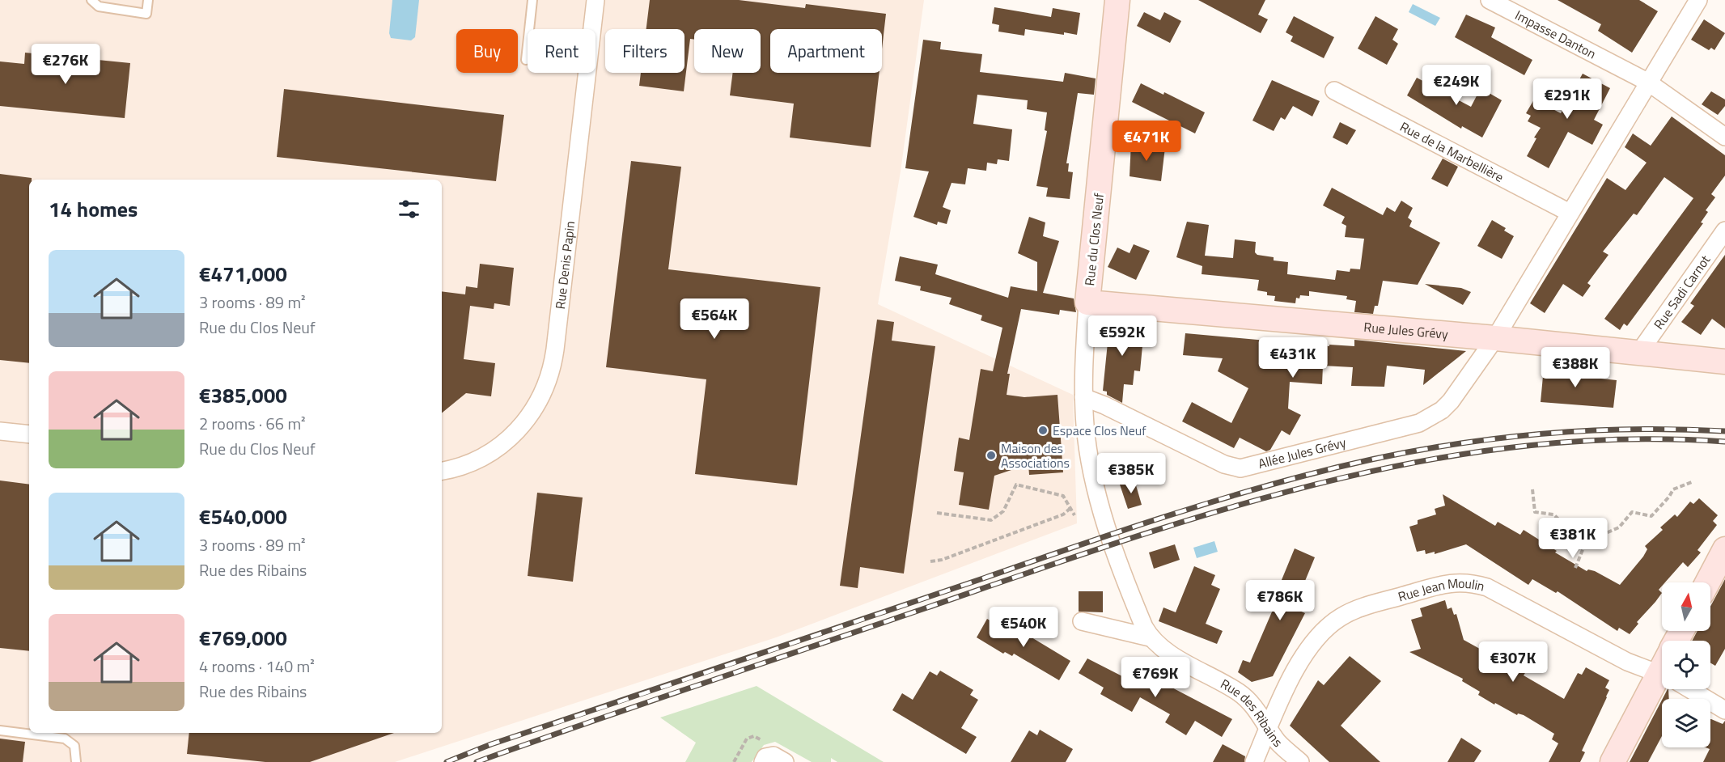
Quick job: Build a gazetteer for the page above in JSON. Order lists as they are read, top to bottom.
{
  "streets": {
    "street": [
      "Impasse Danton",
      "Rue de la Marbellière",
      "Rue du Clos Neuf",
      "Rue Denis Papin",
      "Rue Sadi Carnot",
      "Rue Jules Grévy",
      "Allée Jules Grévy",
      "Rue Jean Moulin",
      "Rue des Ribains"
    ]
  },
  "crossings": [
    ["Rue du Clos Neuf", "Rue Jules Grévy"],
    ["Rue du Clos Neuf", "Allée Jules Grévy"],
    ["Rue du Clos Neuf", "Rue des Ribains"],
    ["Rue Sadi Carnot", "Rue Jules Grévy"],
    ["Rue Jules Grévy", "Allée Jules Grévy"],
    ["Rue Jean Moulin", "Rue des Ribains"]
  ],
  "places": ["Espace Clos Neuf", "Maison des Associations"],
  "north": "top",
  "page": {
    "chip": [
      "Buy",
      "Rent",
      "Filters",
      "New",
      "Apartment"
    ],
    "price": [
      "€276K",
      "€249K",
      "€291K",
      "€471K",
      "€564K",
      "€592K",
      "€431K",
      "€388K",
      "€385K",
      "€381K",
      "€786K",
      "€540K",
      "€307K",
      "€769K"
    ],
    "heading": "14 homes",
    "list": [
      {
        "name": "€471,000",
        "note": "3 rooms · 89 m² · Rue du Clos Neuf"
      },
      {
        "name": "€385,000",
        "note": "2 rooms · 66 m² · Rue du Clos Neuf"
      },
      {
        "name": "€540,000",
        "note": "3 rooms · 89 m² · Rue des Ribains"
      },
      {
        "name": "€769,000",
        "note": "4 rooms · 140 m² · Rue des Ribains"
      }
    ]
  }
}
